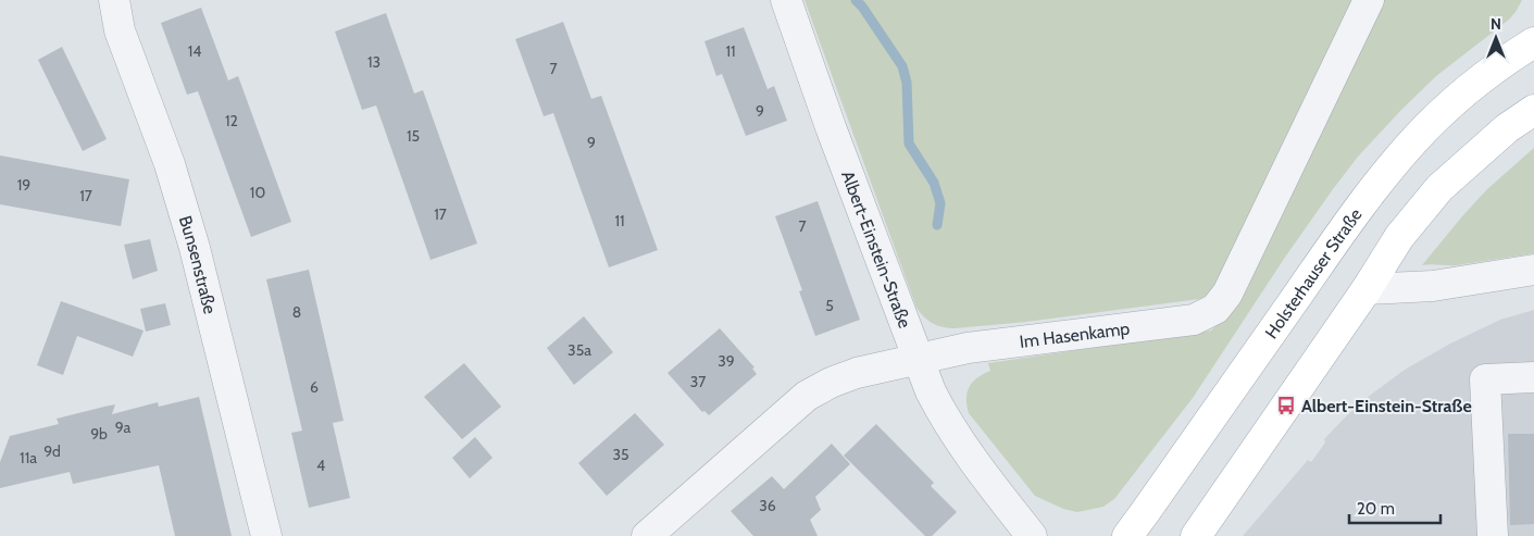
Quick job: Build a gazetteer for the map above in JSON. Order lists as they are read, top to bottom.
{
  "streets": {
    "main road": ["Holsterhauser Straße"],
    "street": ["Albert-Einstein-Straße", "Bunsenstraße", "Im Hasenkamp"]
  },
  "crossings": [
    ["Albert-Einstein-Straße", "Im Hasenkamp"]
  ],
  "places": {
    "bus stop": ["Albert-Einstein-Straße"]
  },
  "house_numbers": [
    "14",
    "11",
    "13",
    "7",
    "9",
    "12",
    "15",
    "9",
    "19",
    "10",
    "17",
    "17",
    "11",
    "7",
    "5",
    "8",
    "35a",
    "39",
    "37",
    "6",
    "9a",
    "9b",
    "9d",
    "35",
    "11a",
    "4",
    "36"
  ],
  "scale_bar": "20 m",
  "north": "top"
}
